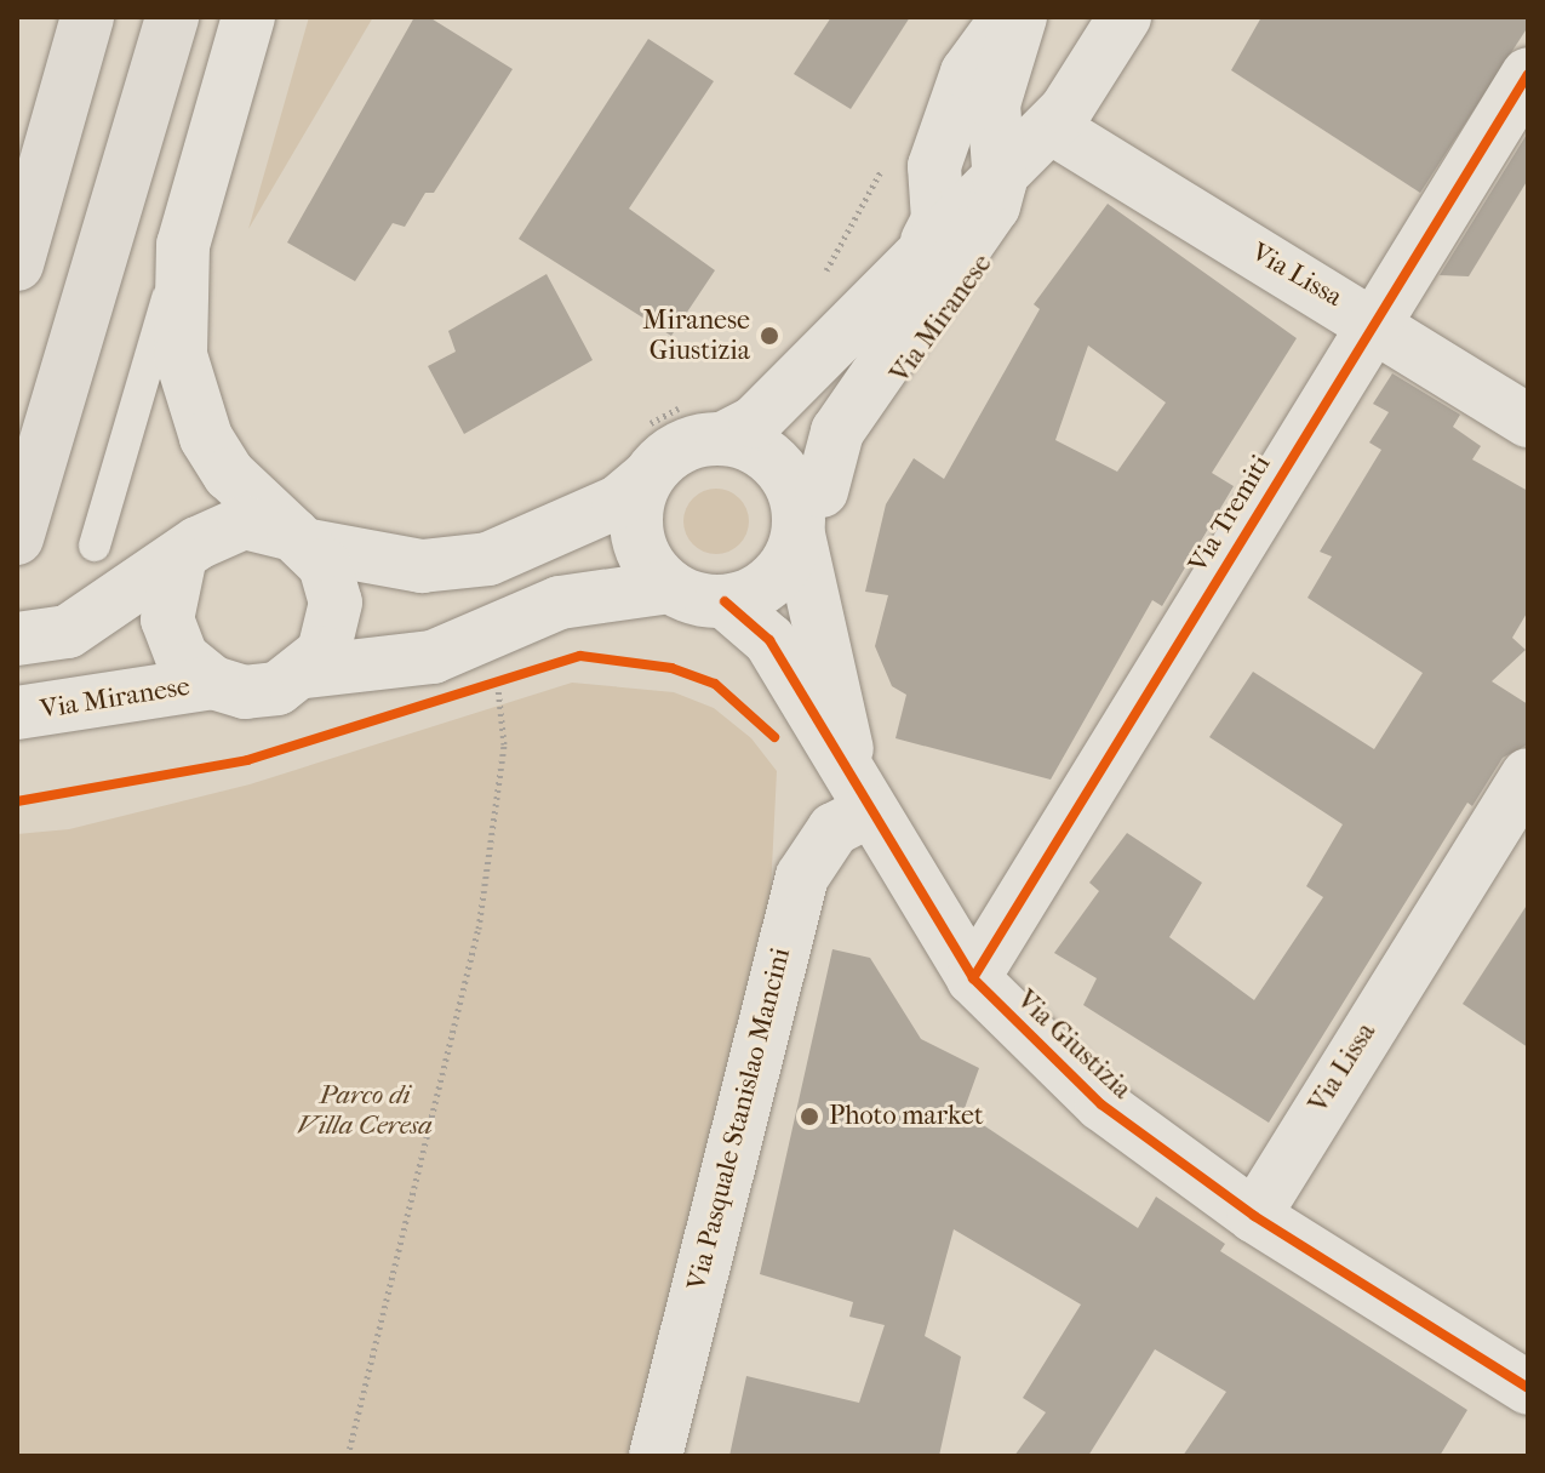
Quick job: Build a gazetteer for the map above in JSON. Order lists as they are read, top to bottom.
{
  "streets": {
    "street": [
      "Via Lissa",
      "Via Miranese",
      "Via Tremiti",
      "Via Giustizia",
      "Via Pasquale Stanislao Mancini"
    ]
  },
  "crossings": [
    ["Via Lissa", "Via Miranese"],
    ["Via Lissa", "Via Tremiti"],
    ["Via Lissa", "Via Giustizia"],
    ["Via Miranese", "Via Giustizia"],
    ["Via Tremiti", "Via Giustizia"],
    ["Via Giustizia", "Via Pasquale Stanislao Mancini"]
  ],
  "parks": ["Parco di Villa Ceresa"],
  "places": ["Miranese Giustizia", "Photo market"]
}
